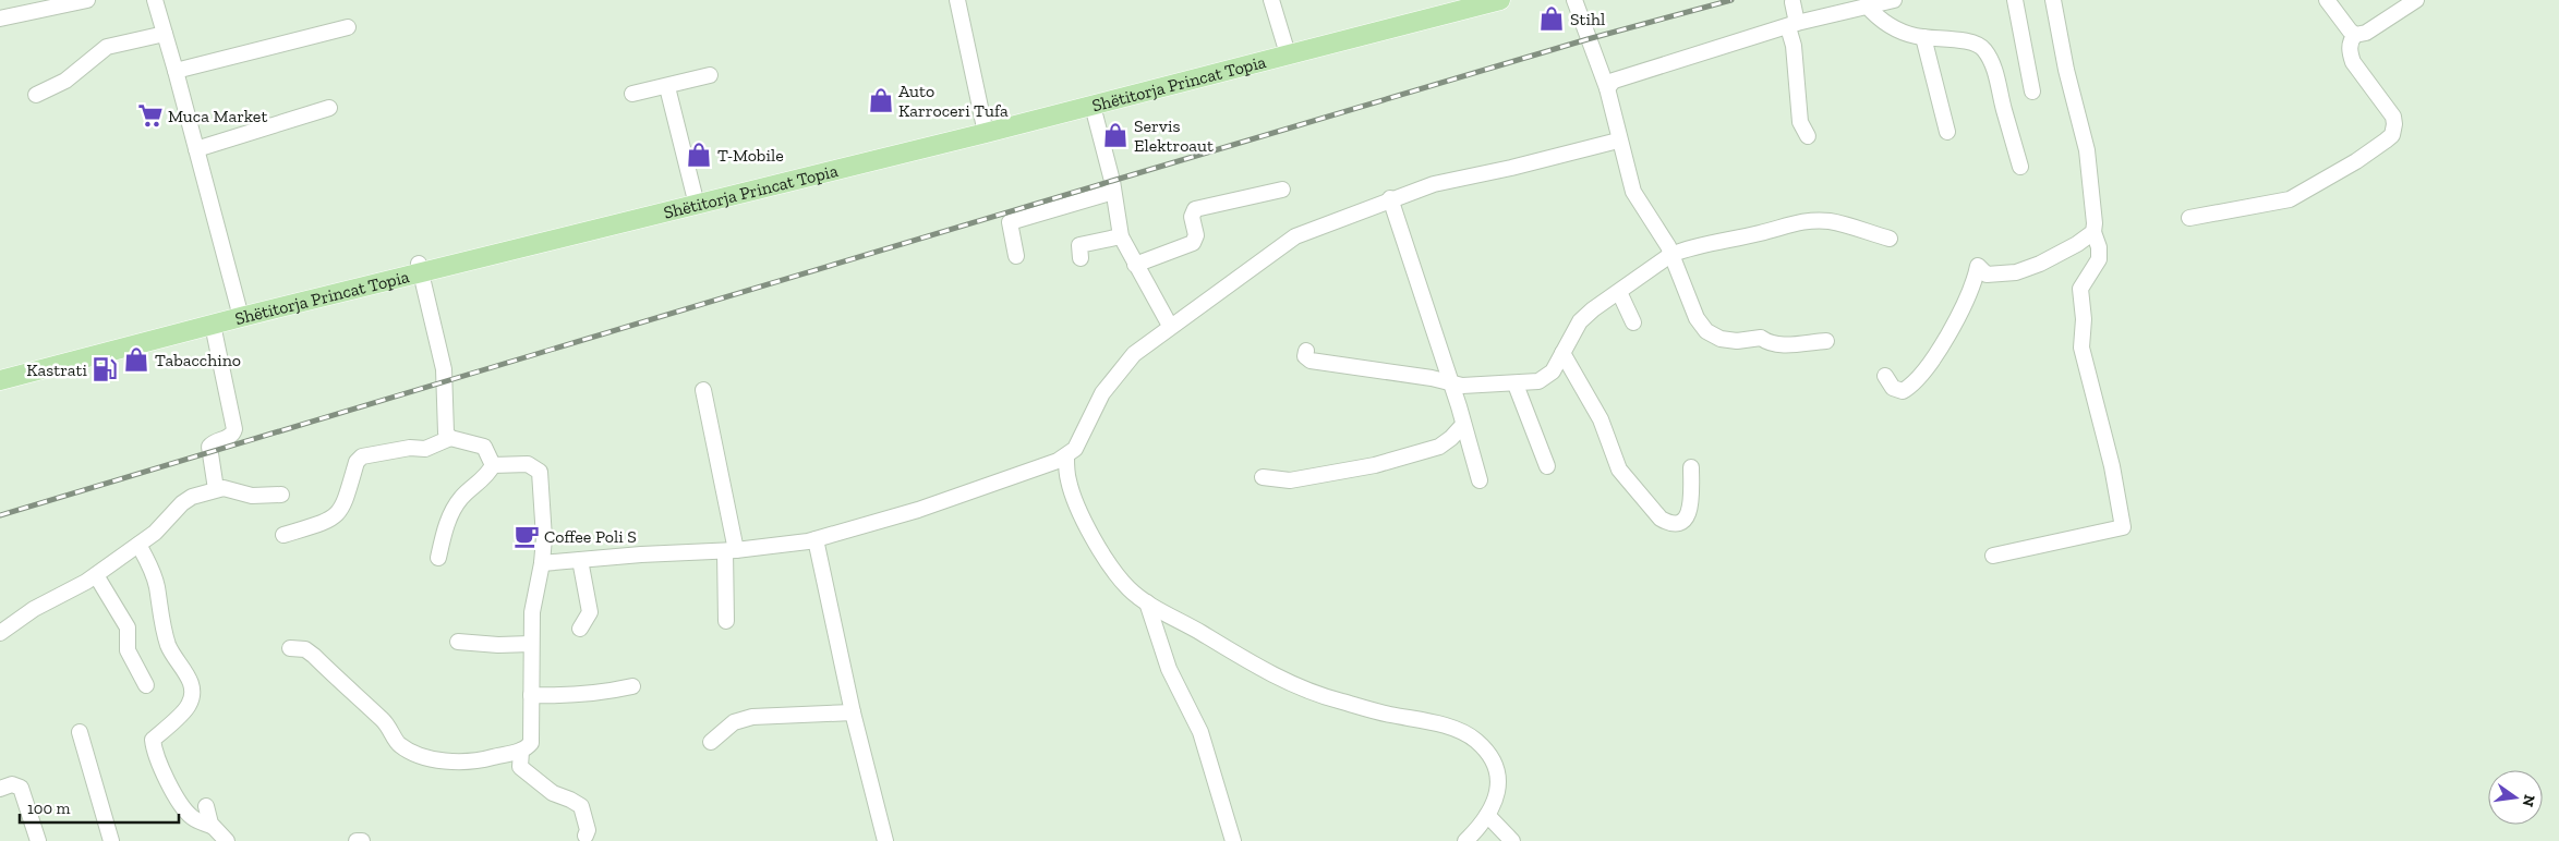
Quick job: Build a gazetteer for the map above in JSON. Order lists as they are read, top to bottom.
{
  "streets": {
    "main road": ["Shëtitorja Princat Topia"]
  },
  "places": {
    "shop": [
      "Stihl",
      "Auto Karroceri Tufa",
      "Servis Elektroaut",
      "T-Mobile",
      "Tabacchino"
    ],
    "supermarket": ["Muca Market"],
    "fuel station": ["Kastrati"],
    "cafe": ["Coffee Poli S"]
  },
  "scale_bar": "100 m",
  "north": "right"
}
